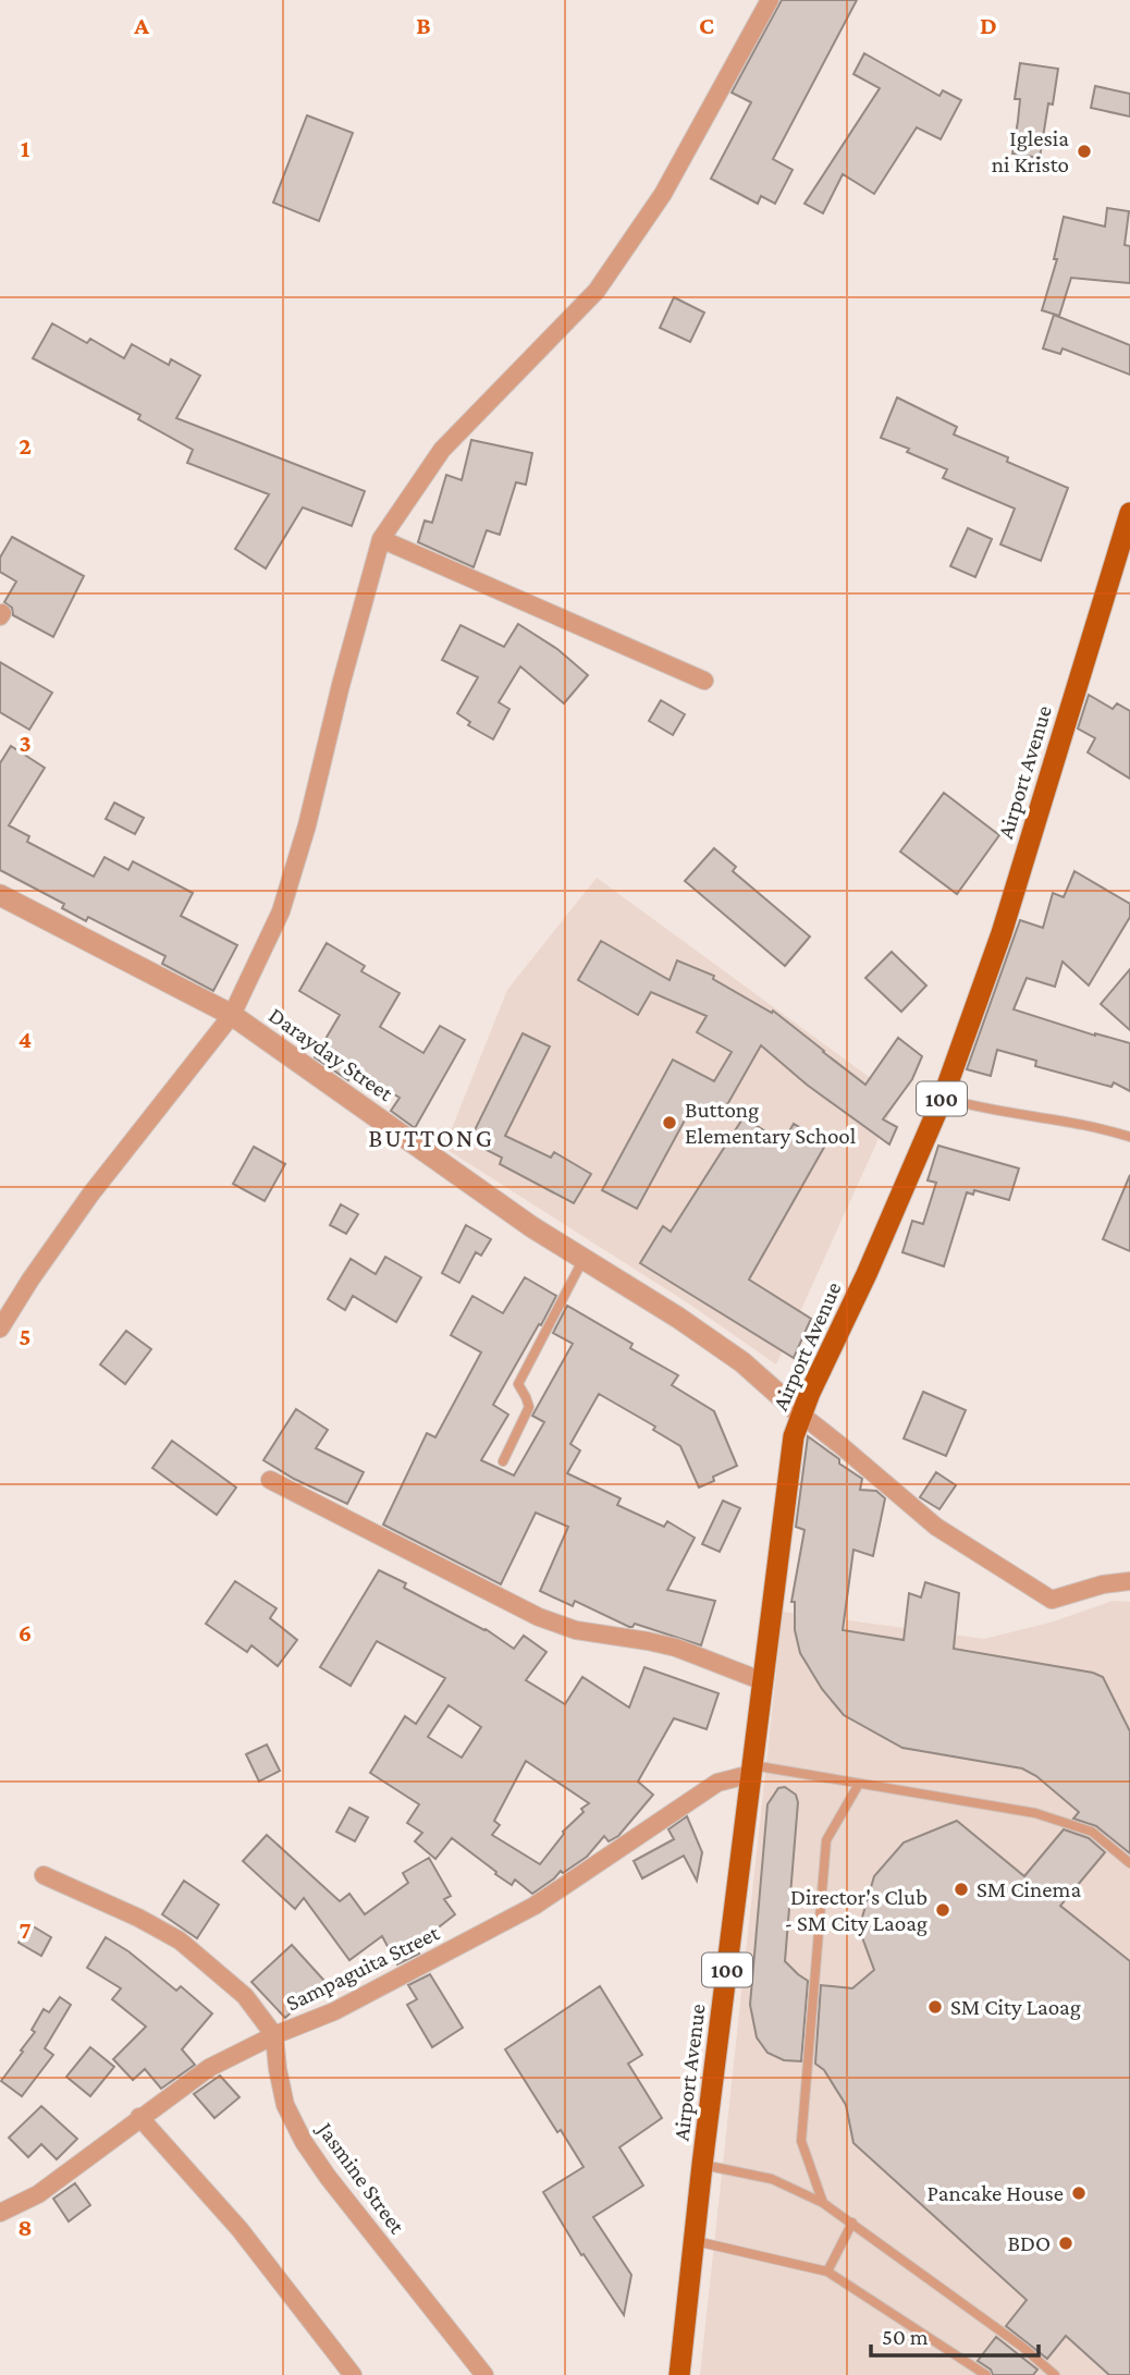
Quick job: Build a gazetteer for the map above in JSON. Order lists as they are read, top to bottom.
{
  "streets": {
    "main road": ["Airport Avenue", "100"],
    "street": ["Darayday Street", "Sampaguita Street", "Jasmine Street"]
  },
  "crossings": [
    ["Airport Avenue", "Darayday Street"],
    ["Airport Avenue", "Sampaguita Street"],
    ["Sampaguita Street", "Jasmine Street"]
  ],
  "districts": ["BUTTONG"],
  "places": [
    "Iglesia ni Kristo",
    "Buttong Elementary School",
    "SM Cinema",
    "Director's Club - SM City Laoag",
    "SM City Laoag",
    "Pancake House",
    "BDO"
  ],
  "scale_bar": "50 m",
  "grid": {
    "columns": [
      "A",
      "B",
      "C",
      "D"
    ],
    "rows": [
      "1",
      "2",
      "3",
      "4",
      "5",
      "6",
      "7",
      "8"
    ]
  }
}
